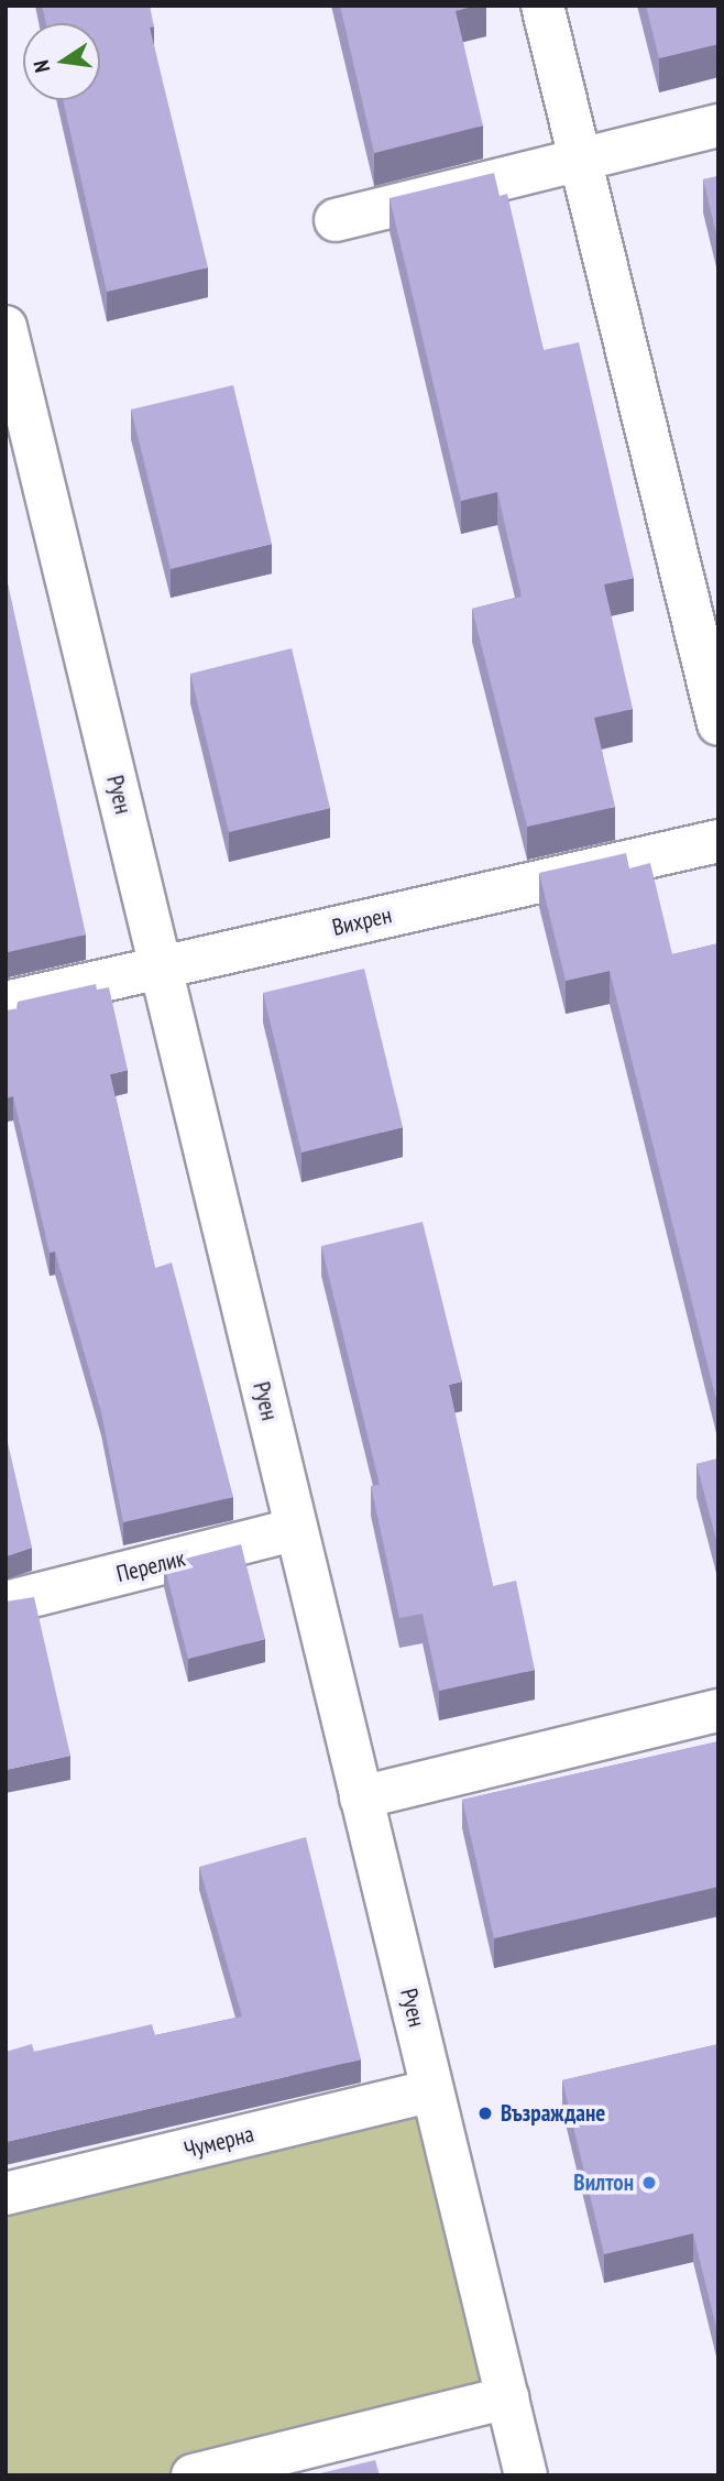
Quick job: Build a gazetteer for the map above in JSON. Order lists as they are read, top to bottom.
{
  "streets": {
    "street": [
      "Руен",
      "Вихрен",
      "Перелик",
      "Чумерна"
    ]
  },
  "crossings": [
    ["Руен", "Вихрен"],
    ["Руен", "Перелик"],
    ["Руен", "Чумерна"]
  ],
  "places": ["Възраждане", "Вилтон"],
  "north": "left"
}
